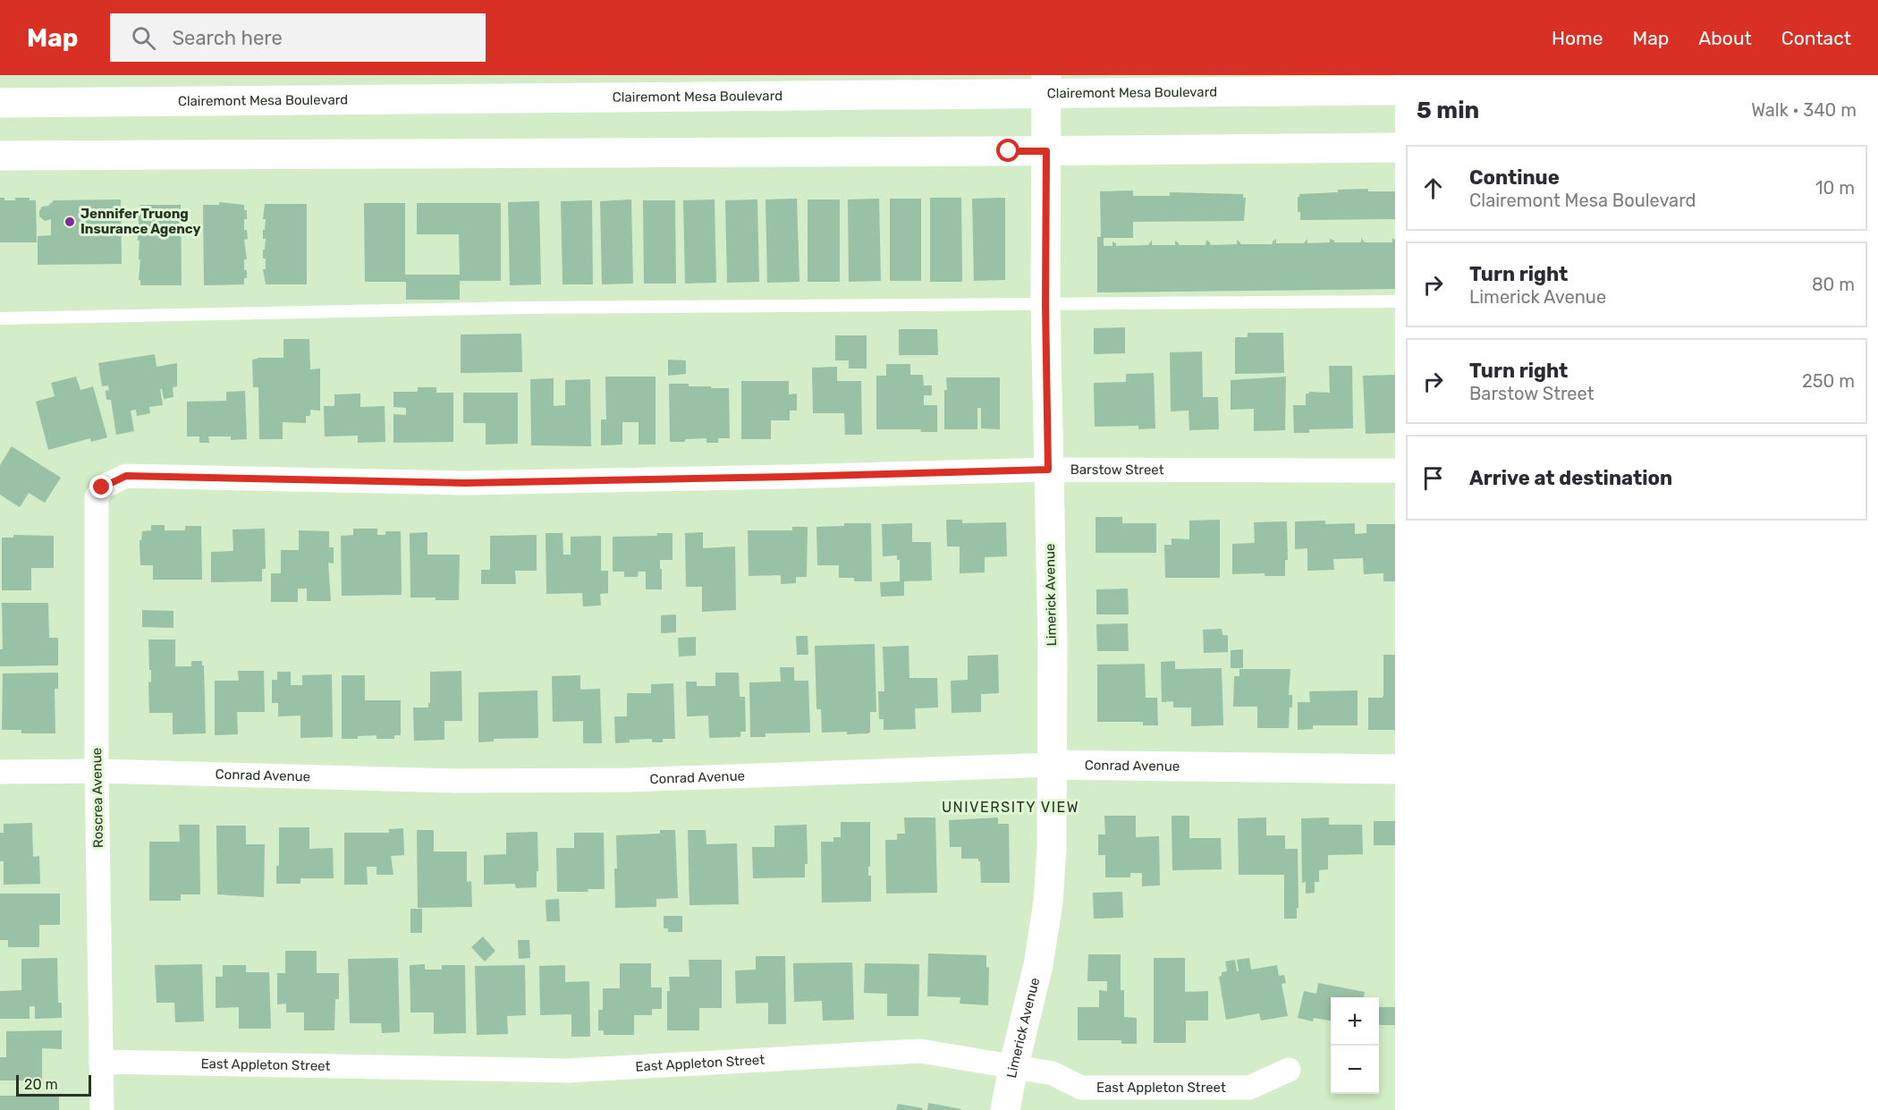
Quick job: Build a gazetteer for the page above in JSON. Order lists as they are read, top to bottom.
{
  "streets": {
    "main road": ["Clairemont Mesa Boulevard", "Limerick Avenue", "Conrad Avenue"],
    "street": ["Barstow Street", "Roscrea Avenue", "East Appleton Street"]
  },
  "crossings": [
    ["Clairemont Mesa Boulevard", "Limerick Avenue"],
    ["Barstow Street", "Limerick Avenue"],
    ["Barstow Street", "Roscrea Avenue"],
    ["Limerick Avenue", "Conrad Avenue"],
    ["Limerick Avenue", "East Appleton Street"],
    ["Conrad Avenue", "Roscrea Avenue"],
    ["Roscrea Avenue", "East Appleton Street"]
  ],
  "districts": ["UNIVERSITY VIEW"],
  "places": ["Jennifer Truong Insurance Agency"],
  "scale_bar": "20 m",
  "page": {
    "header": "Map",
    "search": "Search here",
    "nav": [
      "Home",
      "Map",
      "About",
      "Contact"
    ],
    "heading": ["5 min", "Walk · 340 m"],
    "list": [
      ["Continue", "Clairemont Mesa Boulevard", "10 m"],
      ["Turn right", "Limerick Avenue", "80 m"],
      ["Turn right", "Barstow Street", "250 m"],
      "Arrive at destination"
    ],
    "map_buttons": ["+", "−"],
    "scale": "20 m"
  }
}
